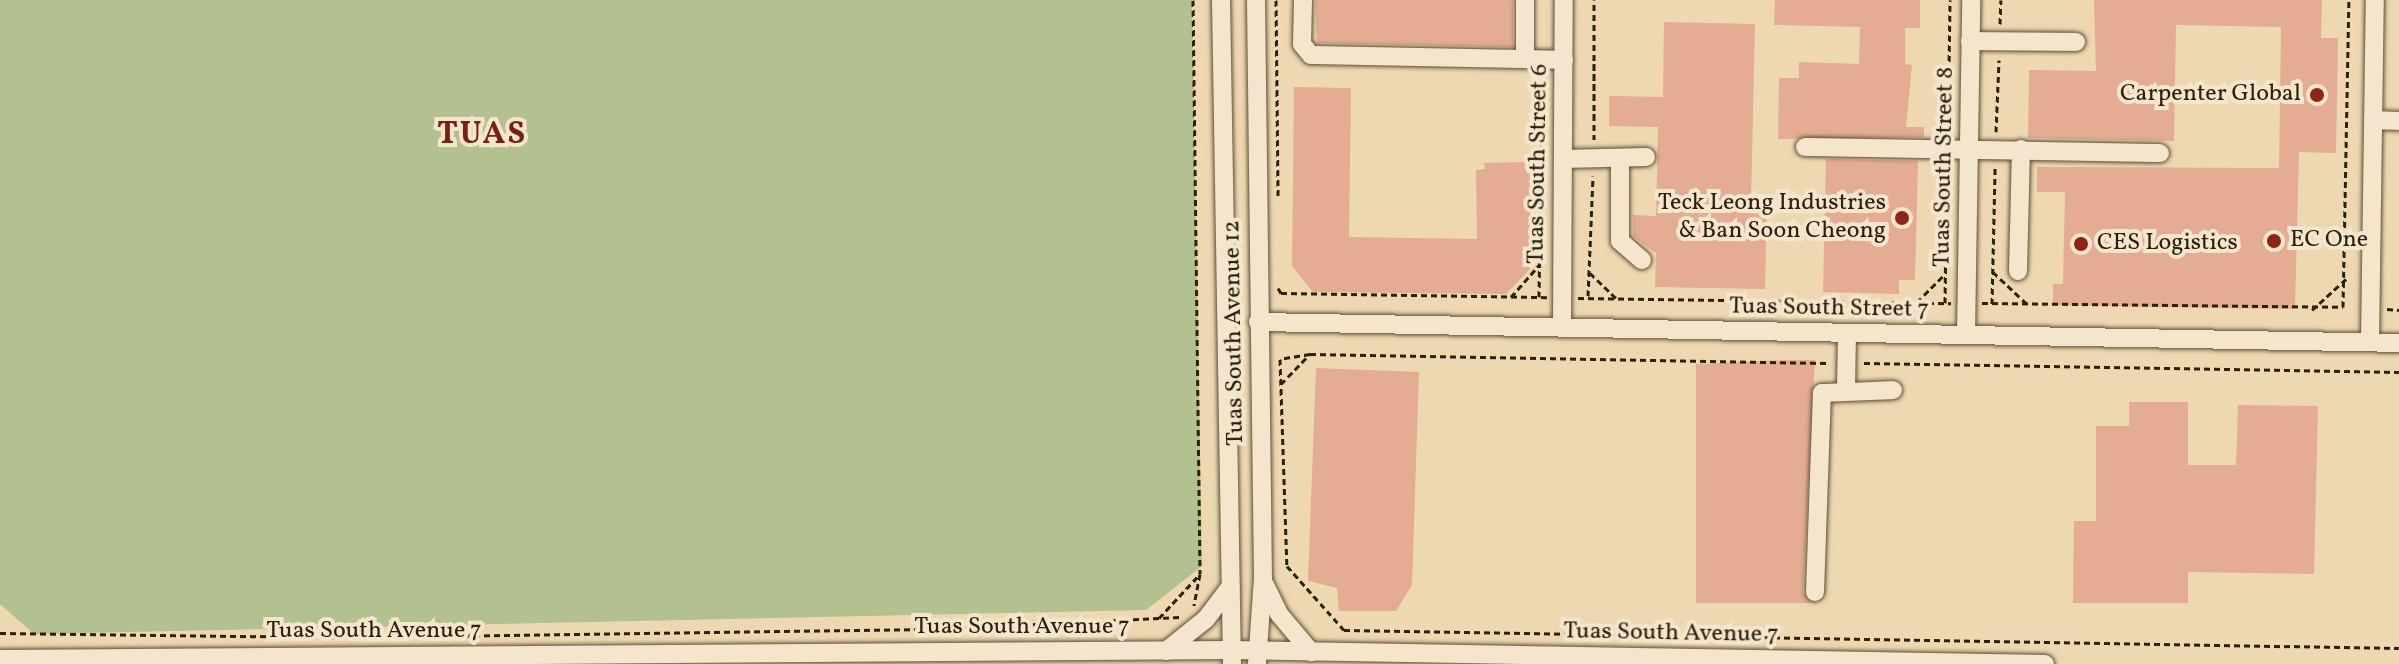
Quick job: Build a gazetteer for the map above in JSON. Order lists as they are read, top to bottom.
{
  "streets": {
    "street": [
      "Tuas South Street 6",
      "Tuas South Street 8",
      "Tuas South Street 7",
      "Tuas South Avenue 12",
      "Tuas South Avenue 7"
    ]
  },
  "crossings": [
    ["Tuas South Street 6", "Tuas South Street 7"],
    ["Tuas South Street 8", "Tuas South Street 7"],
    ["Tuas South Street 7", "Tuas South Avenue 12"],
    ["Tuas South Avenue 12", "Tuas South Avenue 7"]
  ],
  "districts": ["TUAS"],
  "places": [
    "Carpenter Global",
    "Teck Leong Industries & Ban Soon Cheong",
    "EC One",
    "CES Logistics"
  ]
}
